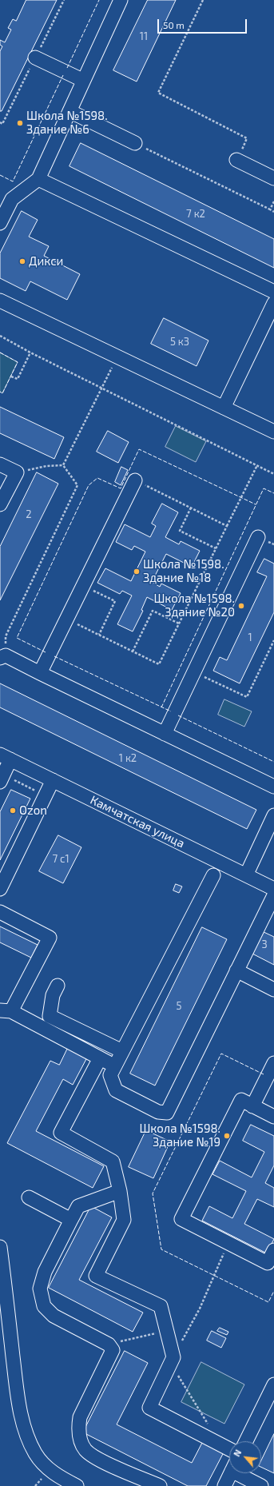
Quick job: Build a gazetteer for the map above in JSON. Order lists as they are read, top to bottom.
{
  "streets": {
    "street": ["Камчатская улица"]
  },
  "places": [
    "Школа №1598. Здание №6",
    "Дикси",
    "Школа №1598. Здание №18",
    "Школа №1598. Здание №20",
    "Ozon",
    "Школа №1598. Здание №19"
  ],
  "house_numbers": [
    "11",
    "7 к2",
    "5 к3",
    "2",
    "1",
    "1 к2",
    "7 с1",
    "3",
    "5"
  ],
  "scale_bar": "50 m",
  "north": "top left"
}
